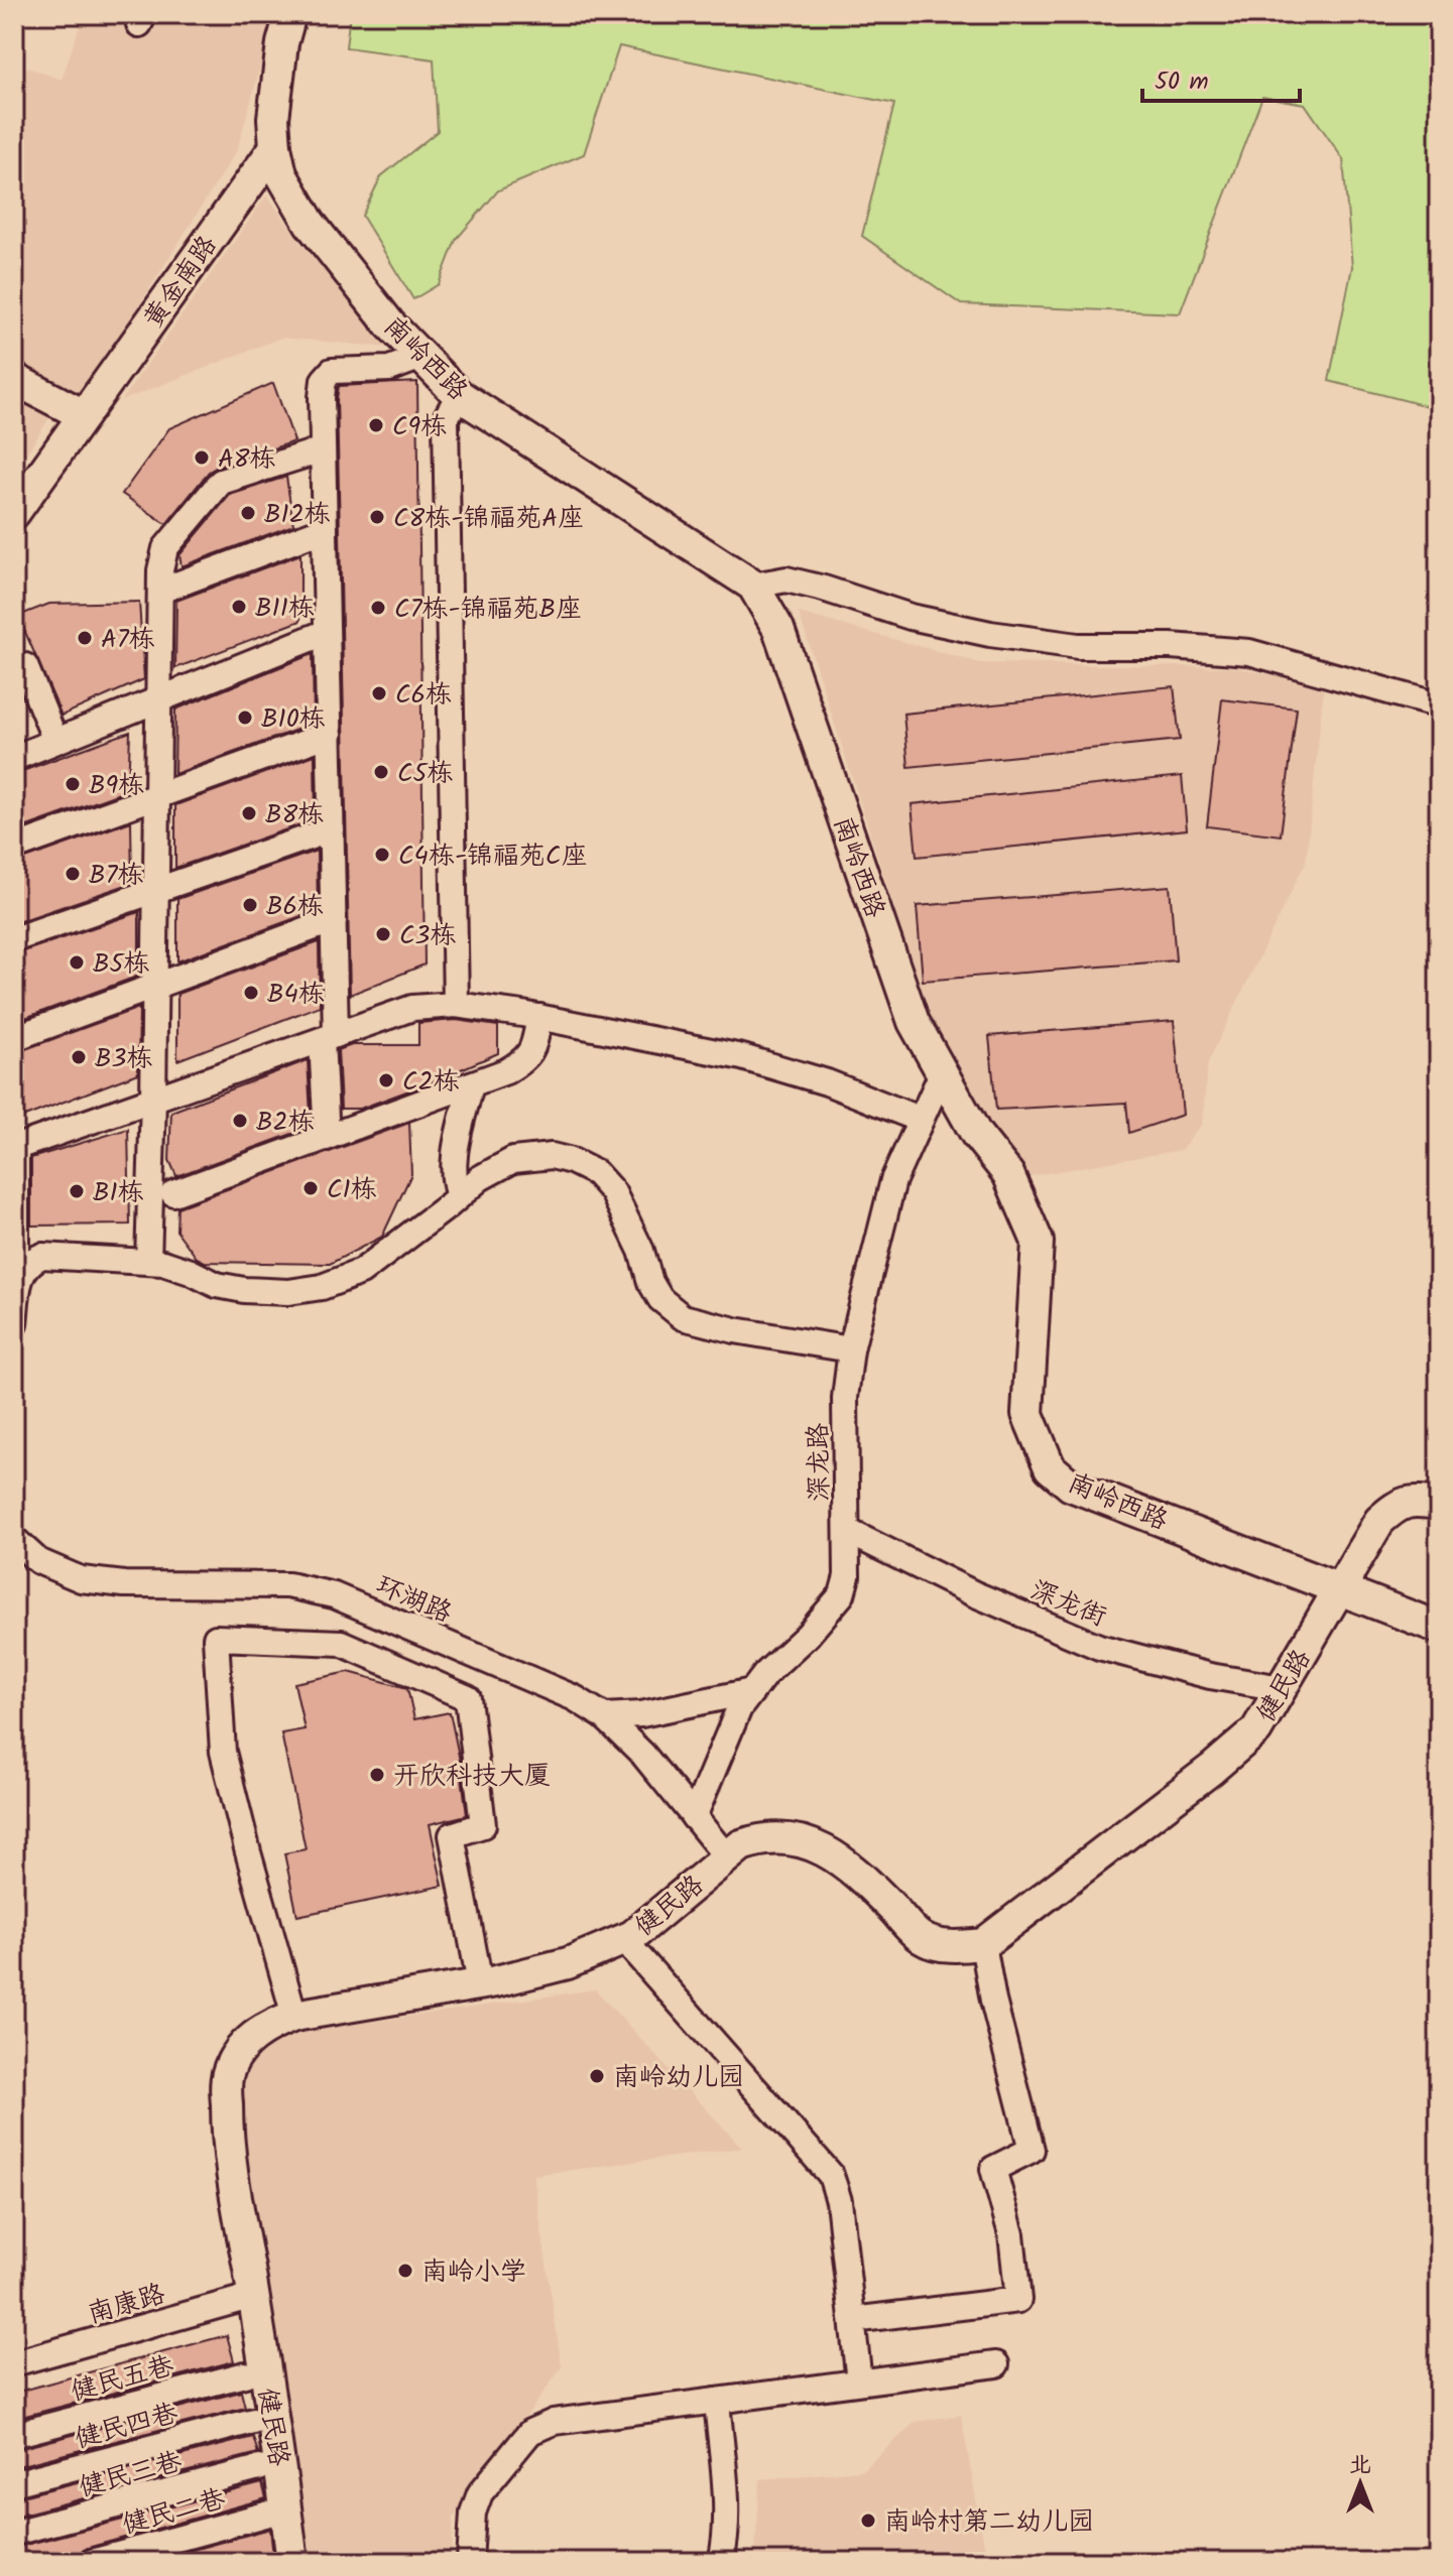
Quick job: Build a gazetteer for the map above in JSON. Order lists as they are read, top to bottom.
{
  "streets": {
    "street": [
      "黄金南路",
      "南岭西路",
      "深龙路",
      "环湖路",
      "深龙街",
      "健民路",
      "南康路",
      "健民五巷",
      "健民四巷",
      "健民三巷",
      "健民二巷"
    ]
  },
  "crossings": [
    ["黄金南路", "南岭西路"],
    ["南岭西路", "深龙路"],
    ["南岭西路", "健民路"],
    ["深龙路", "环湖路"],
    ["深龙路", "深龙街"],
    ["环湖路", "健民路"],
    ["深龙街", "健民路"],
    ["健民路", "南康路"]
  ],
  "places": [
    "C9栋",
    "A8栋",
    "B12栋",
    "C8栋-锦福苑A座",
    "B11栋",
    "C7栋-锦福苑B座",
    "A7栋",
    "C6栋",
    "B10栋",
    "C5栋",
    "B9栋",
    "B8栋",
    "C4栋-锦福苑C座",
    "B7栋",
    "B6栋",
    "C3栋",
    "B5栋",
    "B4栋",
    "B3栋",
    "C2栋",
    "B2栋",
    "C1栋",
    "B1栋",
    "开欣科技大厦",
    "南岭幼儿园",
    "南岭小学",
    "南岭村第二幼儿园"
  ],
  "scale_bar": "50 m",
  "north": "top"
}
